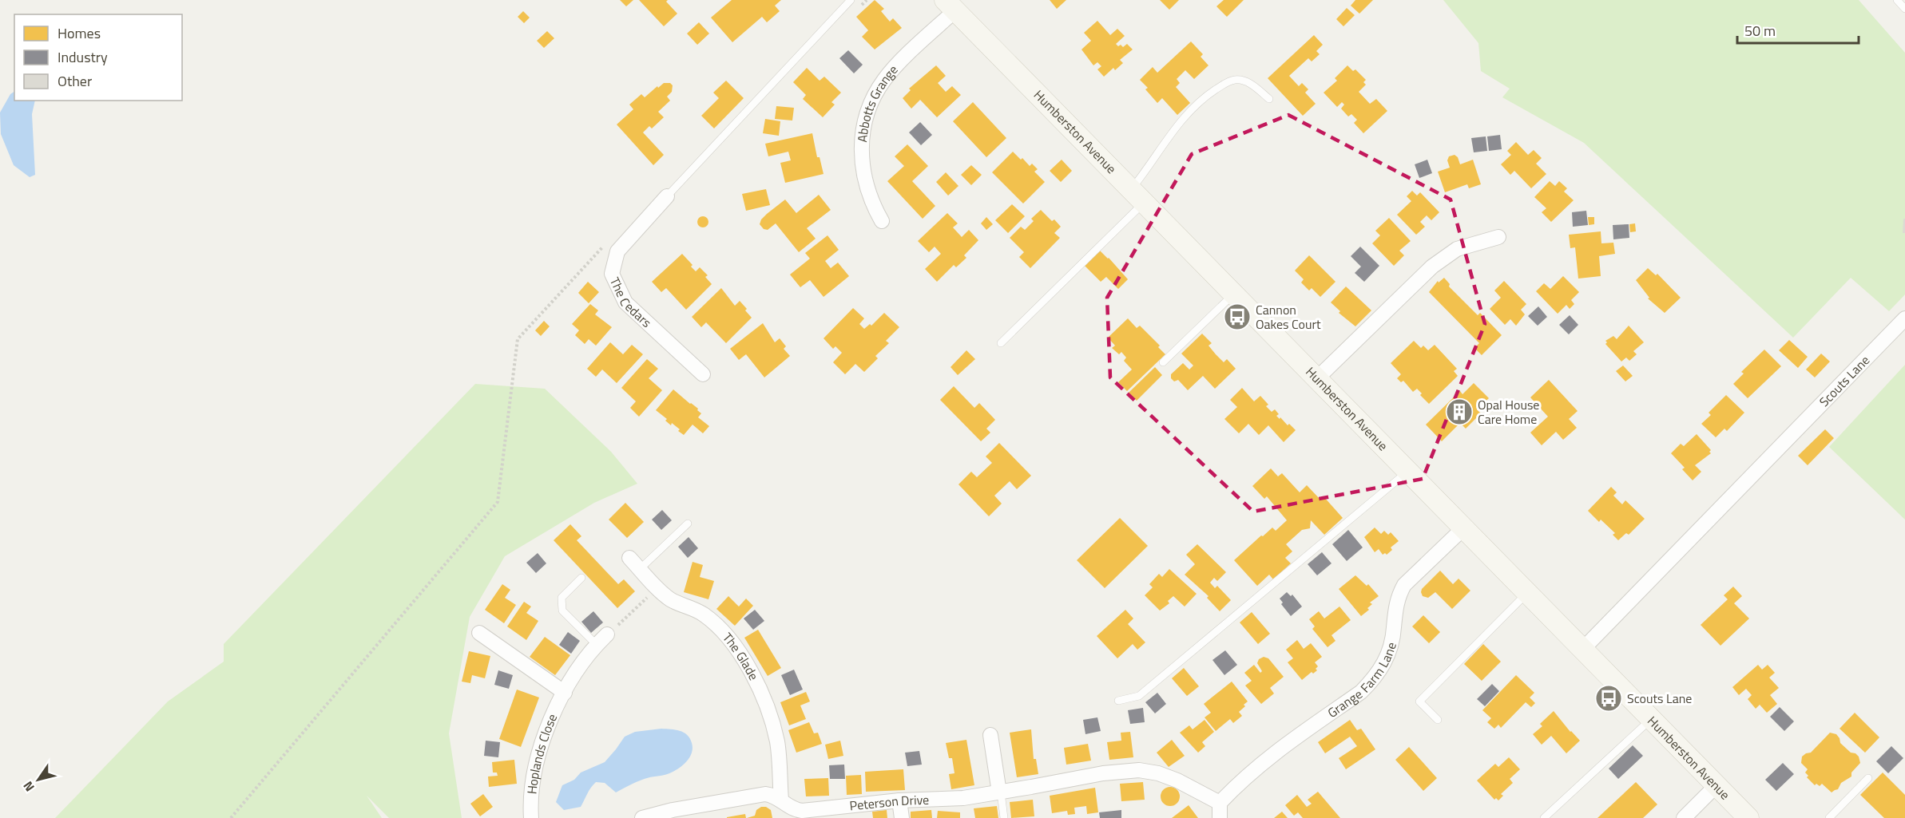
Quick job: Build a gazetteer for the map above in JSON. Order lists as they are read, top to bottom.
{
  "streets": {
    "main road": ["Humberston Avenue"],
    "street": [
      "Abbotts Grange",
      "The Cedars",
      "Scouts Lane",
      "The Glade",
      "Grange Farm Lane",
      "Hoplands Close",
      "Peterson Drive"
    ]
  },
  "crossings": [
    ["Abbotts Grange", "Humberston Avenue"],
    ["Humberston Avenue", "Scouts Lane"],
    ["Humberston Avenue", "Grange Farm Lane"],
    ["The Glade", "Peterson Drive"],
    ["Grange Farm Lane", "Peterson Drive"]
  ],
  "places": {
    "bus stop": ["Cannon Oakes Court", "Scouts Lane"],
    "building": ["Opal House Care Home"]
  },
  "legend": ["Homes", "Industry", "Other"],
  "scale_bar": "50 m",
  "north": "bottom left"
}
